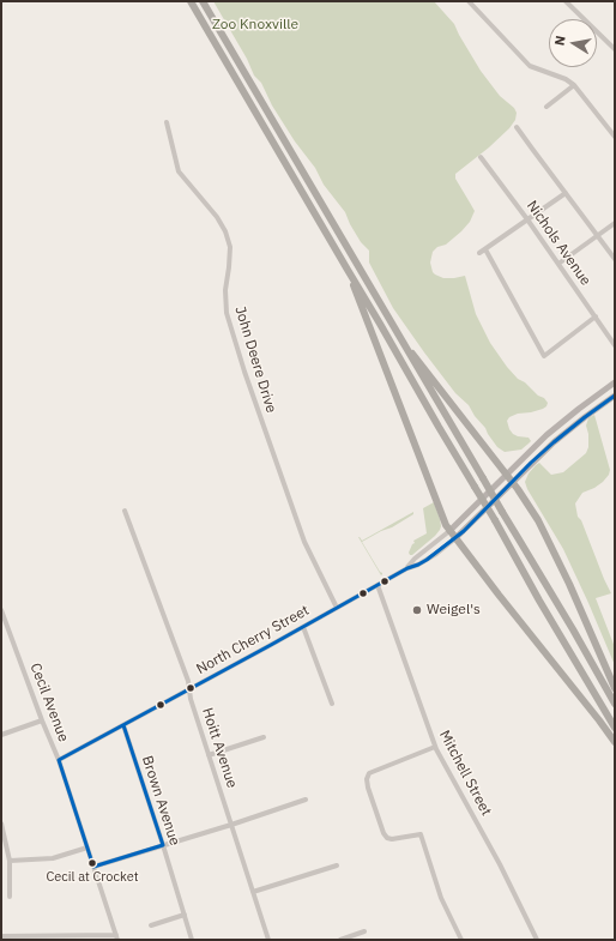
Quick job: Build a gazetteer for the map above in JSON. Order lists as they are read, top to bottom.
{
  "streets": {
    "main road": ["North Cherry Street"],
    "street": [
      "Nichols Avenue",
      "John Deere Drive",
      "Cecil Avenue",
      "Hoitt Avenue",
      "Mitchell Street",
      "Brown Avenue"
    ]
  },
  "crossings": [
    ["John Deere Drive", "North Cherry Street"],
    ["North Cherry Street", "Cecil Avenue"],
    ["North Cherry Street", "Hoitt Avenue"],
    ["North Cherry Street", "Mitchell Street"],
    ["North Cherry Street", "Brown Avenue"]
  ],
  "parks": ["Zoo Knoxville"],
  "places": ["Weigel's", "Cecil at Crocket"],
  "north": "left"
}
